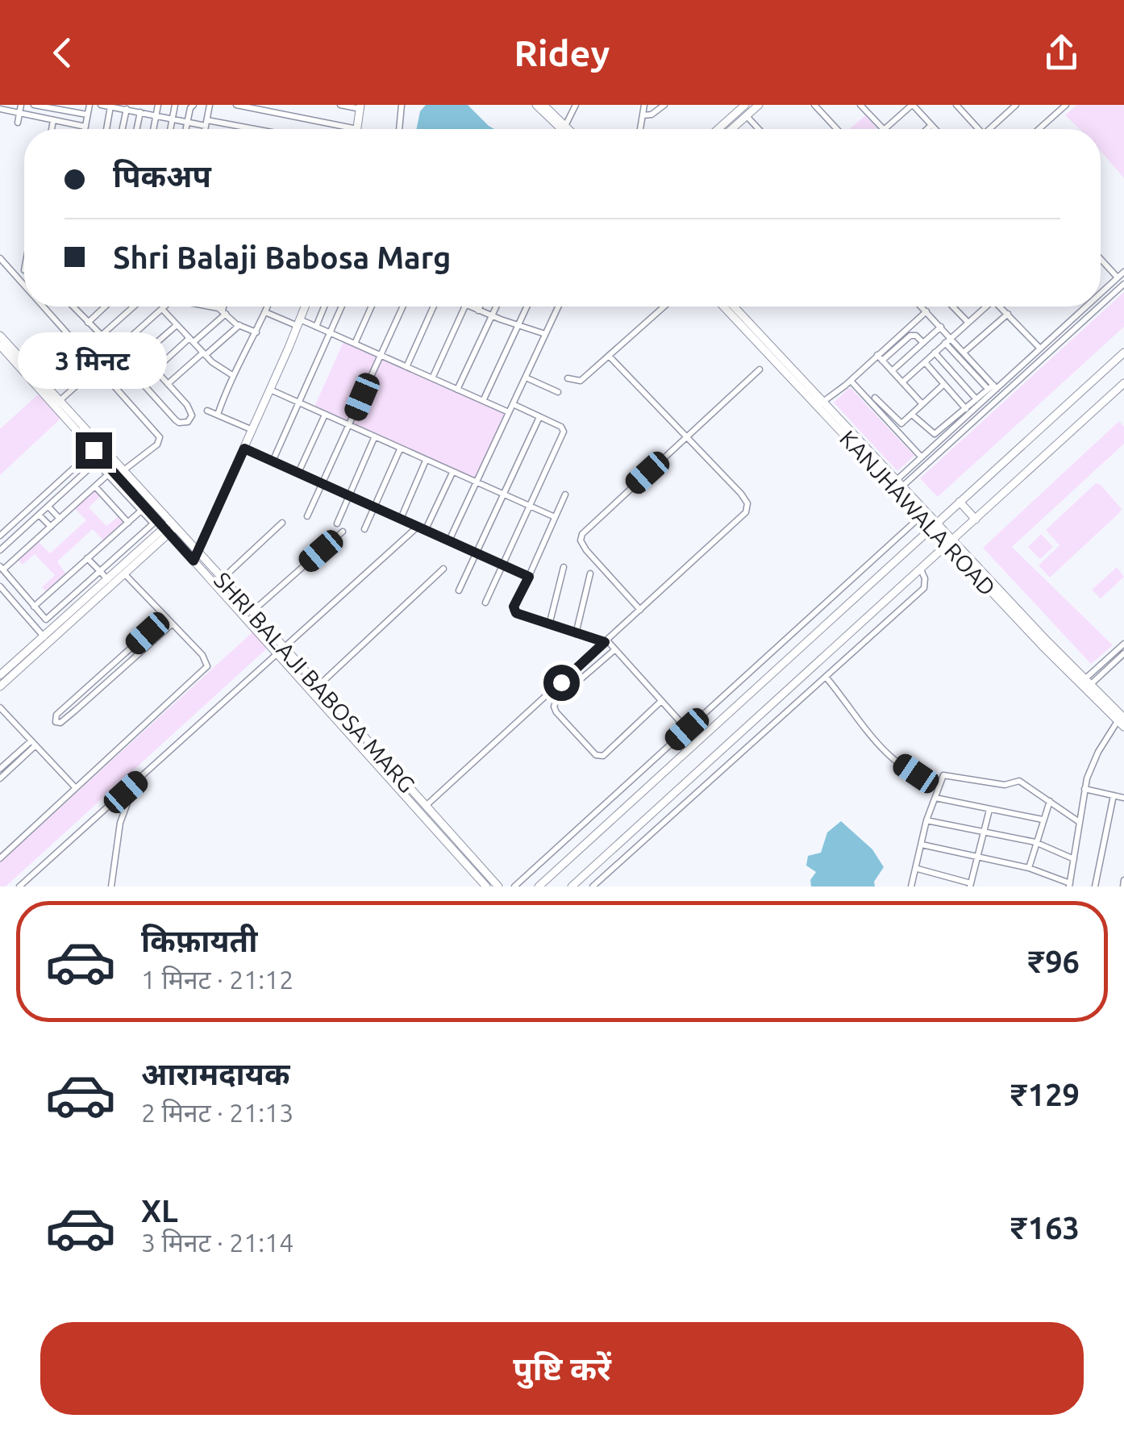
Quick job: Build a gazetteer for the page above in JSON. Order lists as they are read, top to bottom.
{
  "streets": {
    "street": ["KANJHAWALA ROAD", "SHRI BALAJI BABOSA MARG"]
  },
  "page": {
    "header": "Ridey",
    "banner": ["पिकअप", "Shri Balaji Babosa Marg"],
    "bubble": "3 मिनट",
    "list": [
      {
        "name": "किफ़ायती",
        "note": "1 मिनट · 21:12",
        "value": "₹96"
      },
      {
        "name": "आरामदायक",
        "note": "2 मिनट · 21:13",
        "value": "₹129"
      },
      {
        "name": "XL",
        "note": "3 मिनट · 21:14",
        "value": "₹163"
      }
    ],
    "buttons": "पुष्टि करें"
  }
}
